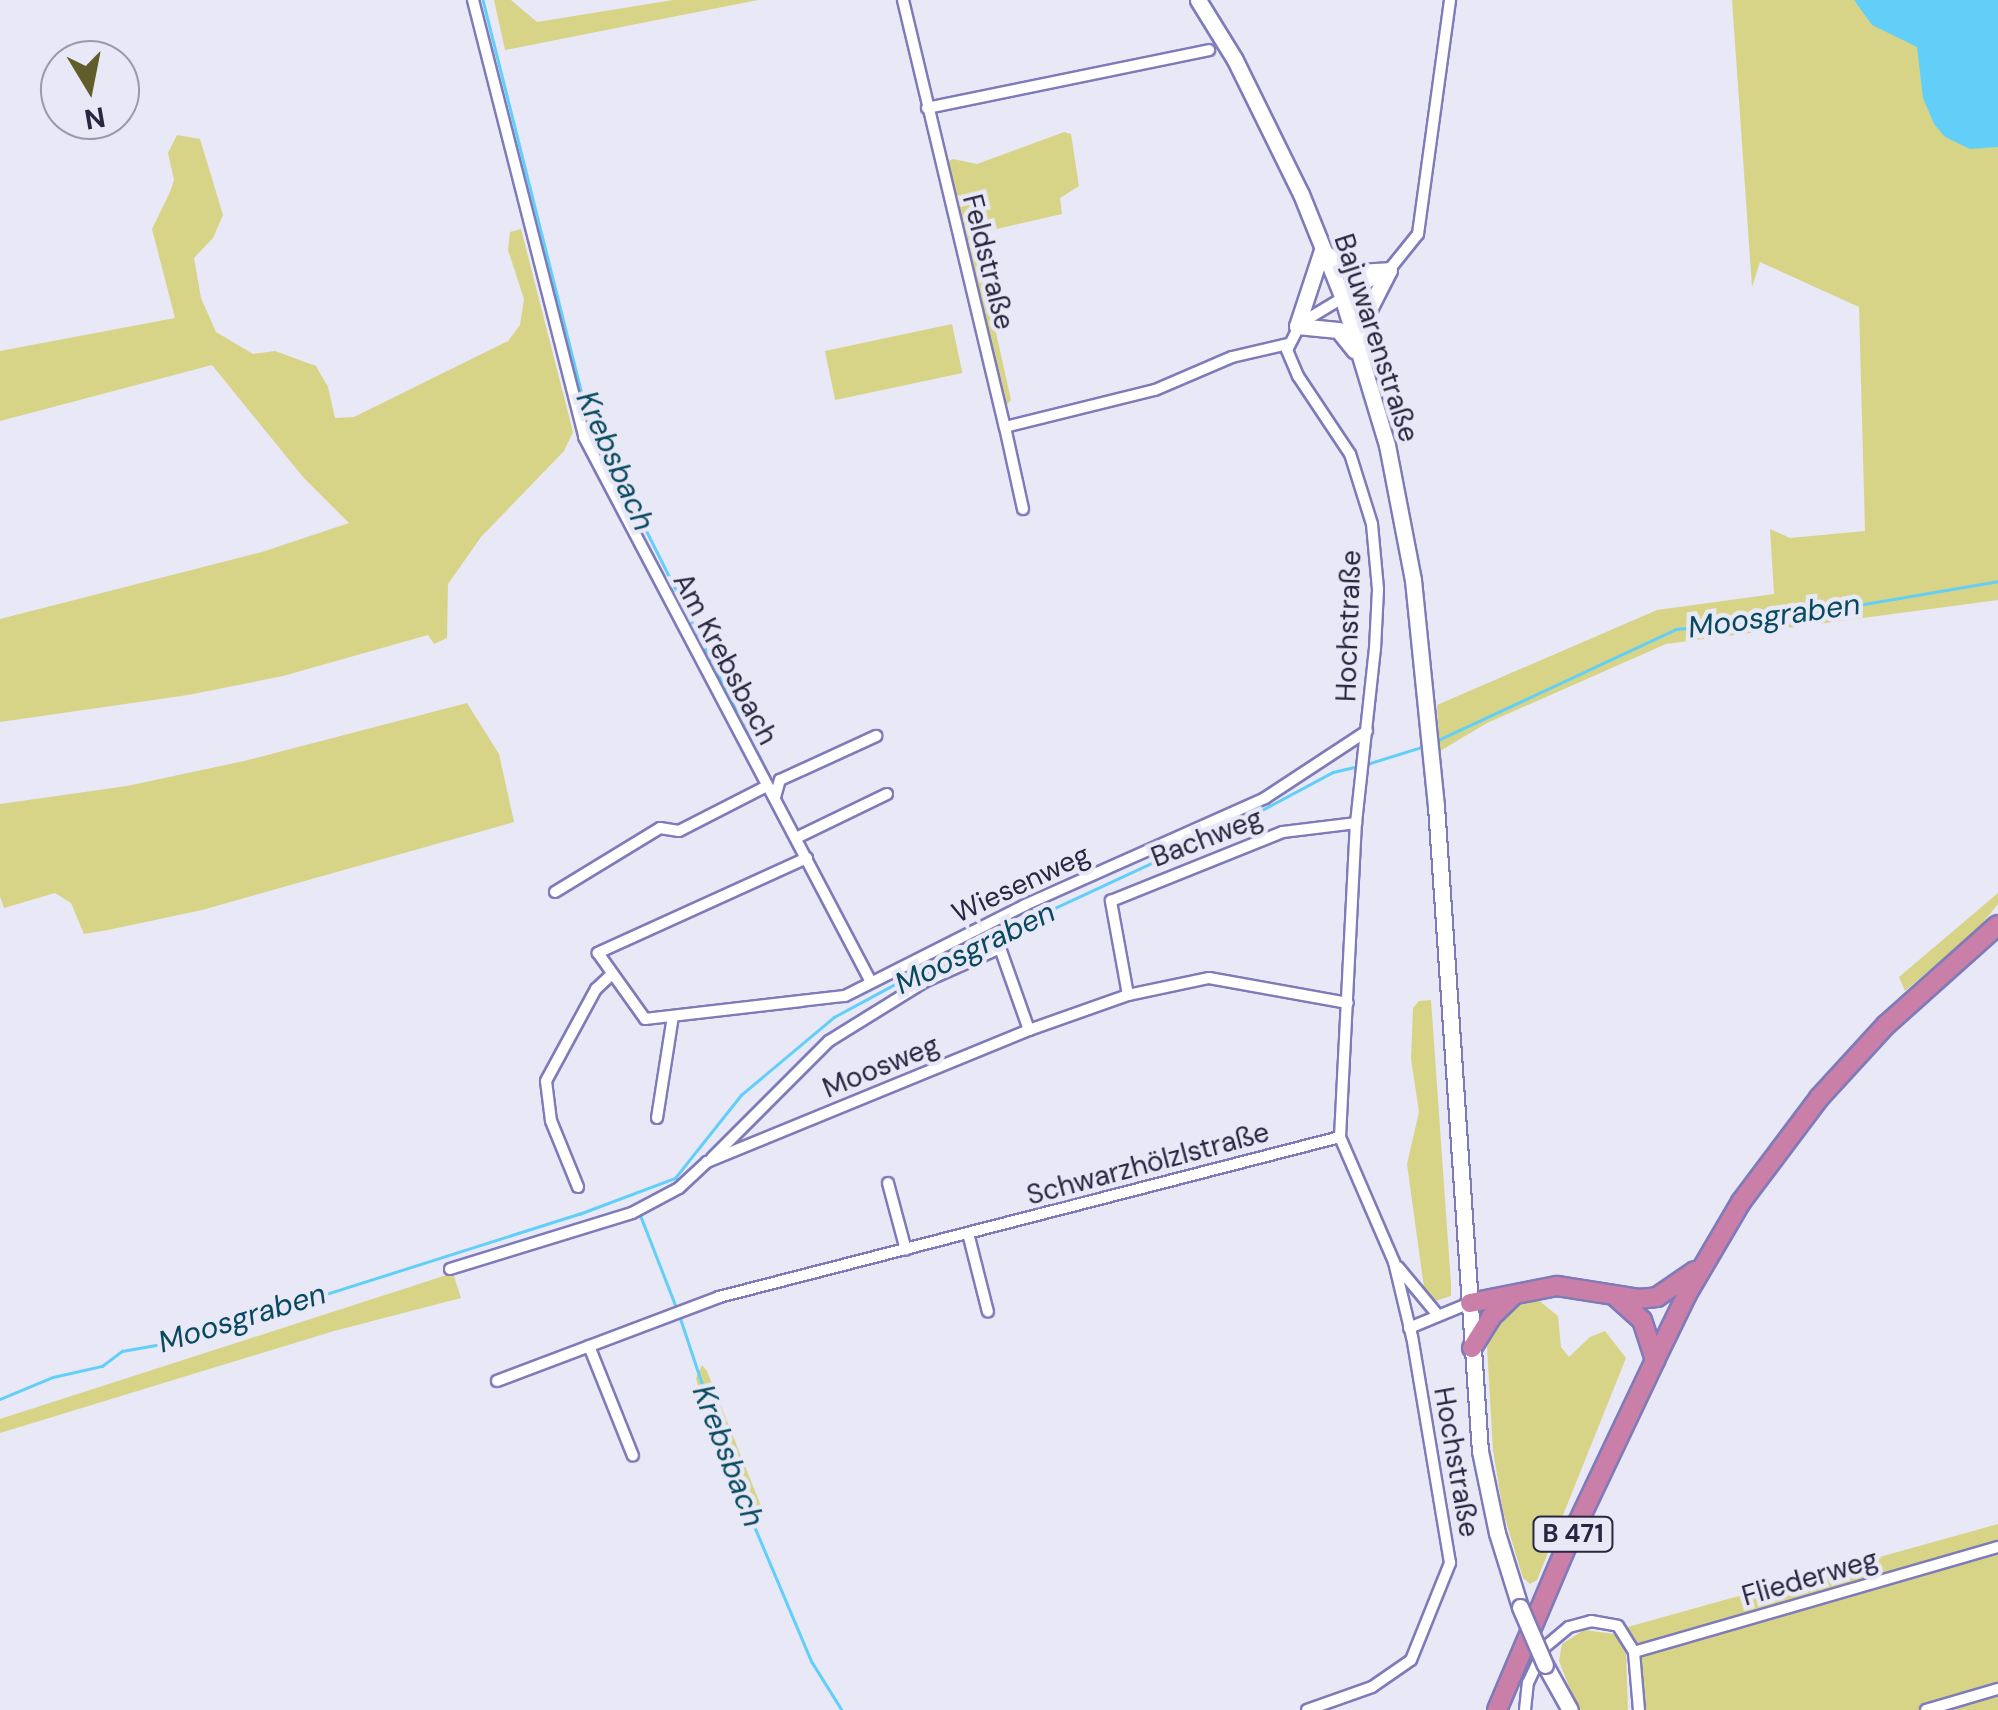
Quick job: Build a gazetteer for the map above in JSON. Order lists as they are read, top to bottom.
{
  "streets": {
    "highway": ["B 471"],
    "main road": ["Bajuwarenstraße"],
    "street": [
      "Feldstraße",
      "Hochstraße",
      "Am Krebsbach",
      "Bachweg",
      "Wiesenweg",
      "Moosweg",
      "Schwarzhölzlstraße",
      "Fliederweg"
    ]
  },
  "crossings": [
    ["Hochstraße", "Bachweg"],
    ["Hochstraße", "Wiesenweg"],
    ["Hochstraße", "Moosweg"],
    ["Hochstraße", "Schwarzhölzlstraße"],
    ["Am Krebsbach", "Wiesenweg"],
    ["Bachweg", "Moosweg"]
  ],
  "water": ["Krebsbach", "Moosgraben"],
  "north": "bottom"
}
